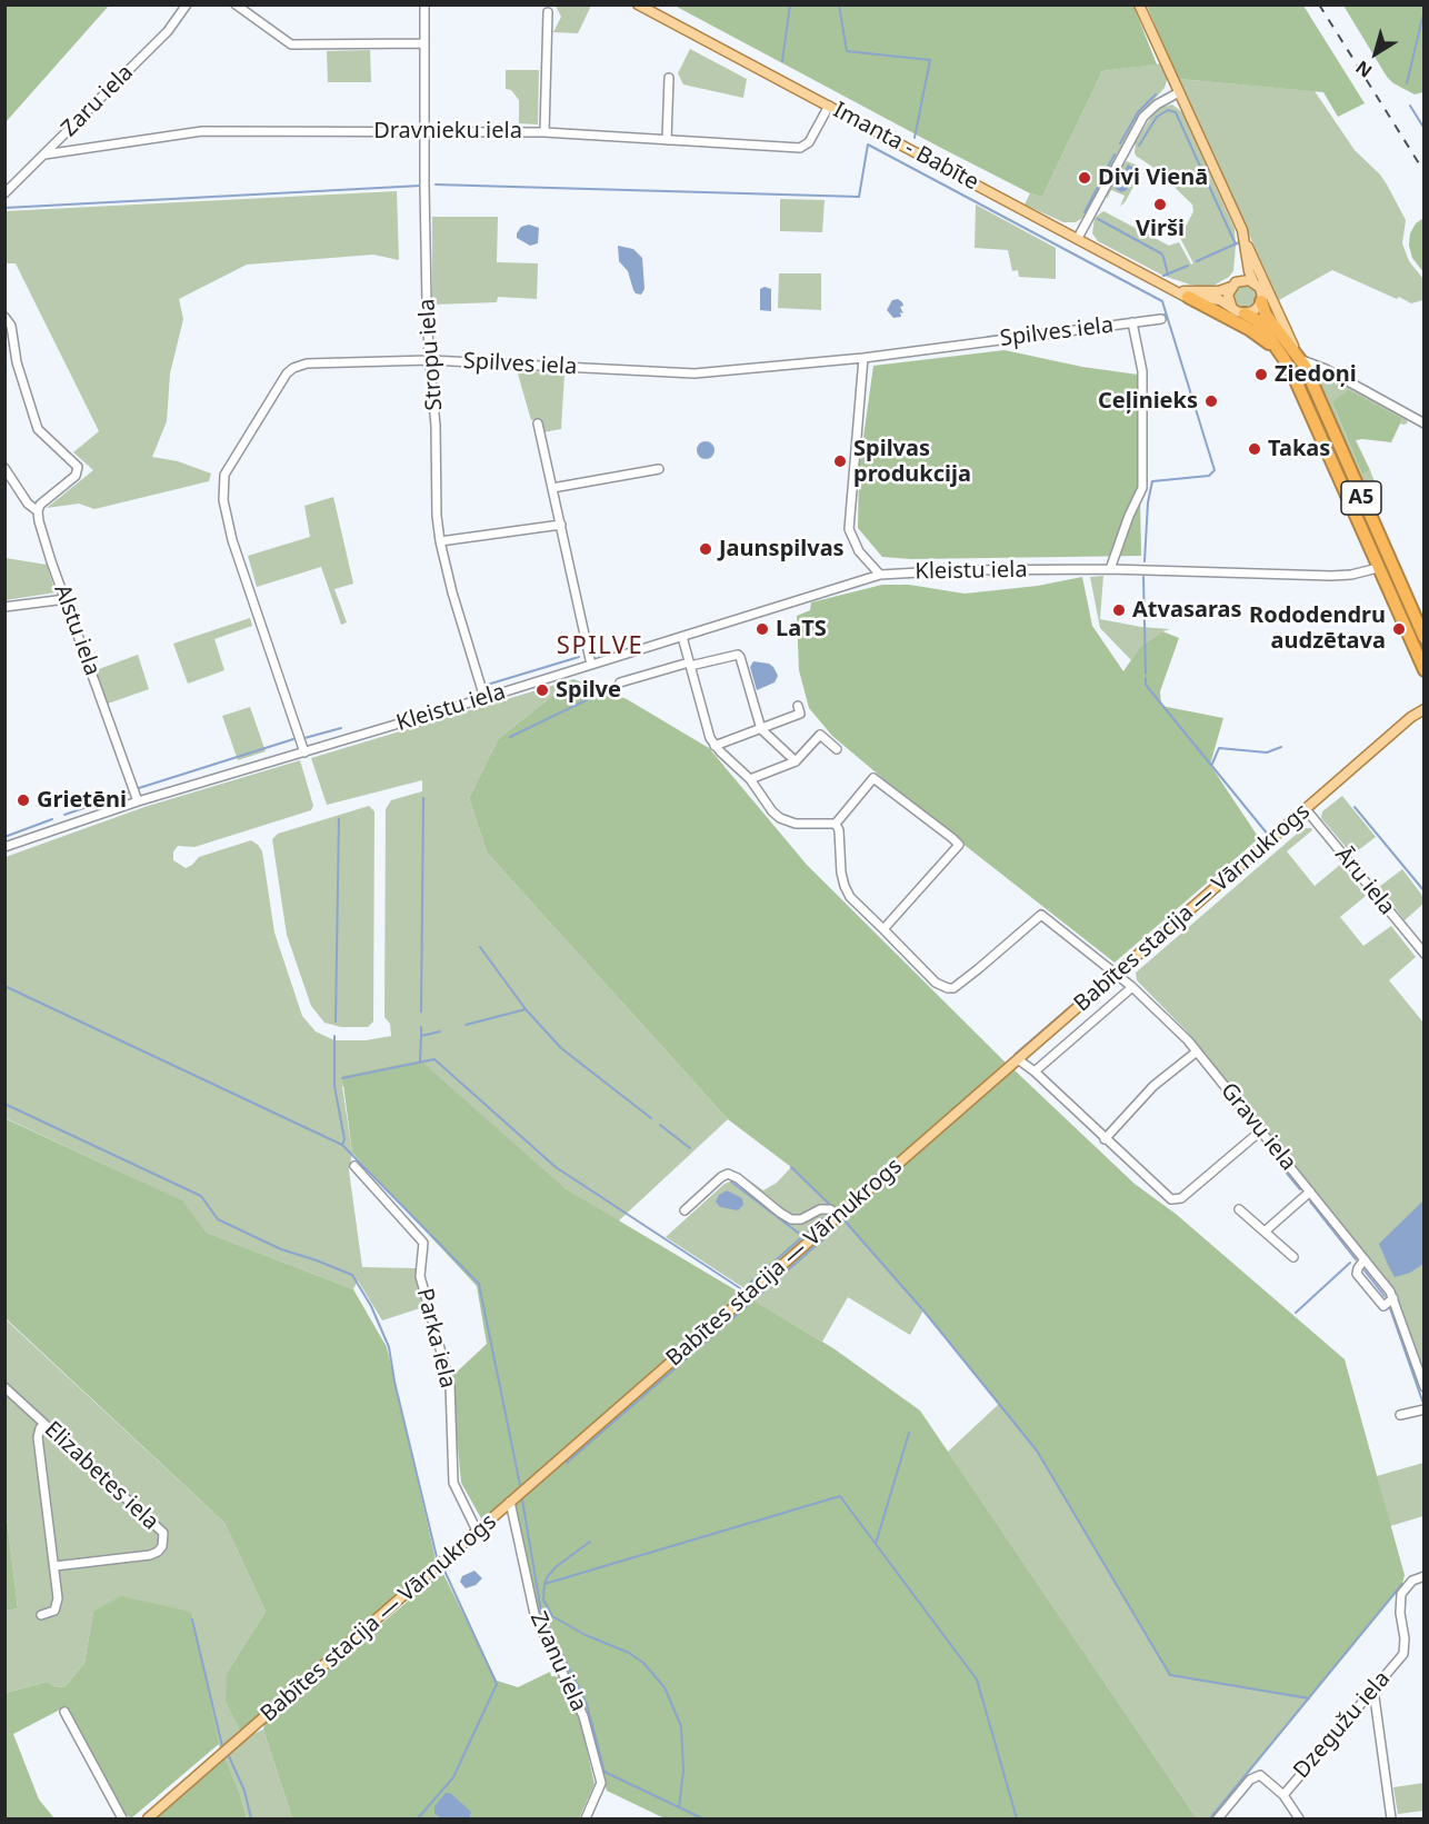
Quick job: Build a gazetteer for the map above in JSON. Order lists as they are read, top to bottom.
{
  "streets": {
    "highway": ["A5"],
    "main road": ["Imanta - Babīte", "Babītes stacija — Vārnukrogs"],
    "street": [
      "Zaru iela",
      "Dravnieku iela",
      "Spilves iela",
      "Stropu iela",
      "Kleistu iela",
      "Alstu iela",
      "Āru iela",
      "Gravu iela",
      "Parka iela",
      "Elizabetes iela",
      "Zvanu iela",
      "Dzegužu iela"
    ]
  },
  "crossings": [
    ["Zaru iela", "Dravnieku iela"],
    ["Dravnieku iela", "Imanta - Babīte"],
    ["Dravnieku iela", "Stropu iela"],
    ["Imanta - Babīte", "A5"],
    ["Spilves iela", "Stropu iela"],
    ["Spilves iela", "Kleistu iela"],
    ["Stropu iela", "Kleistu iela"],
    ["A5", "Kleistu iela"],
    ["Kleistu iela", "Alstu iela"],
    ["Āru iela", "Babītes stacija — Vārnukrogs"],
    ["Babītes stacija — Vārnukrogs", "Gravu iela"],
    ["Babītes stacija — Vārnukrogs", "Parka iela"],
    ["Babītes stacija — Vārnukrogs", "Zvanu iela"]
  ],
  "districts": ["SPILVE"],
  "places": [
    "Divi Vienā",
    "Virši",
    "Ziedoņi",
    "Ceļinieks",
    "Takas",
    "Spilvas produkcija",
    "Jaunspilvas",
    "Atvasaras",
    "LaTS",
    "Rododendru audzētava",
    "Spilve",
    "Grietēni"
  ],
  "north": "bottom left"
}
